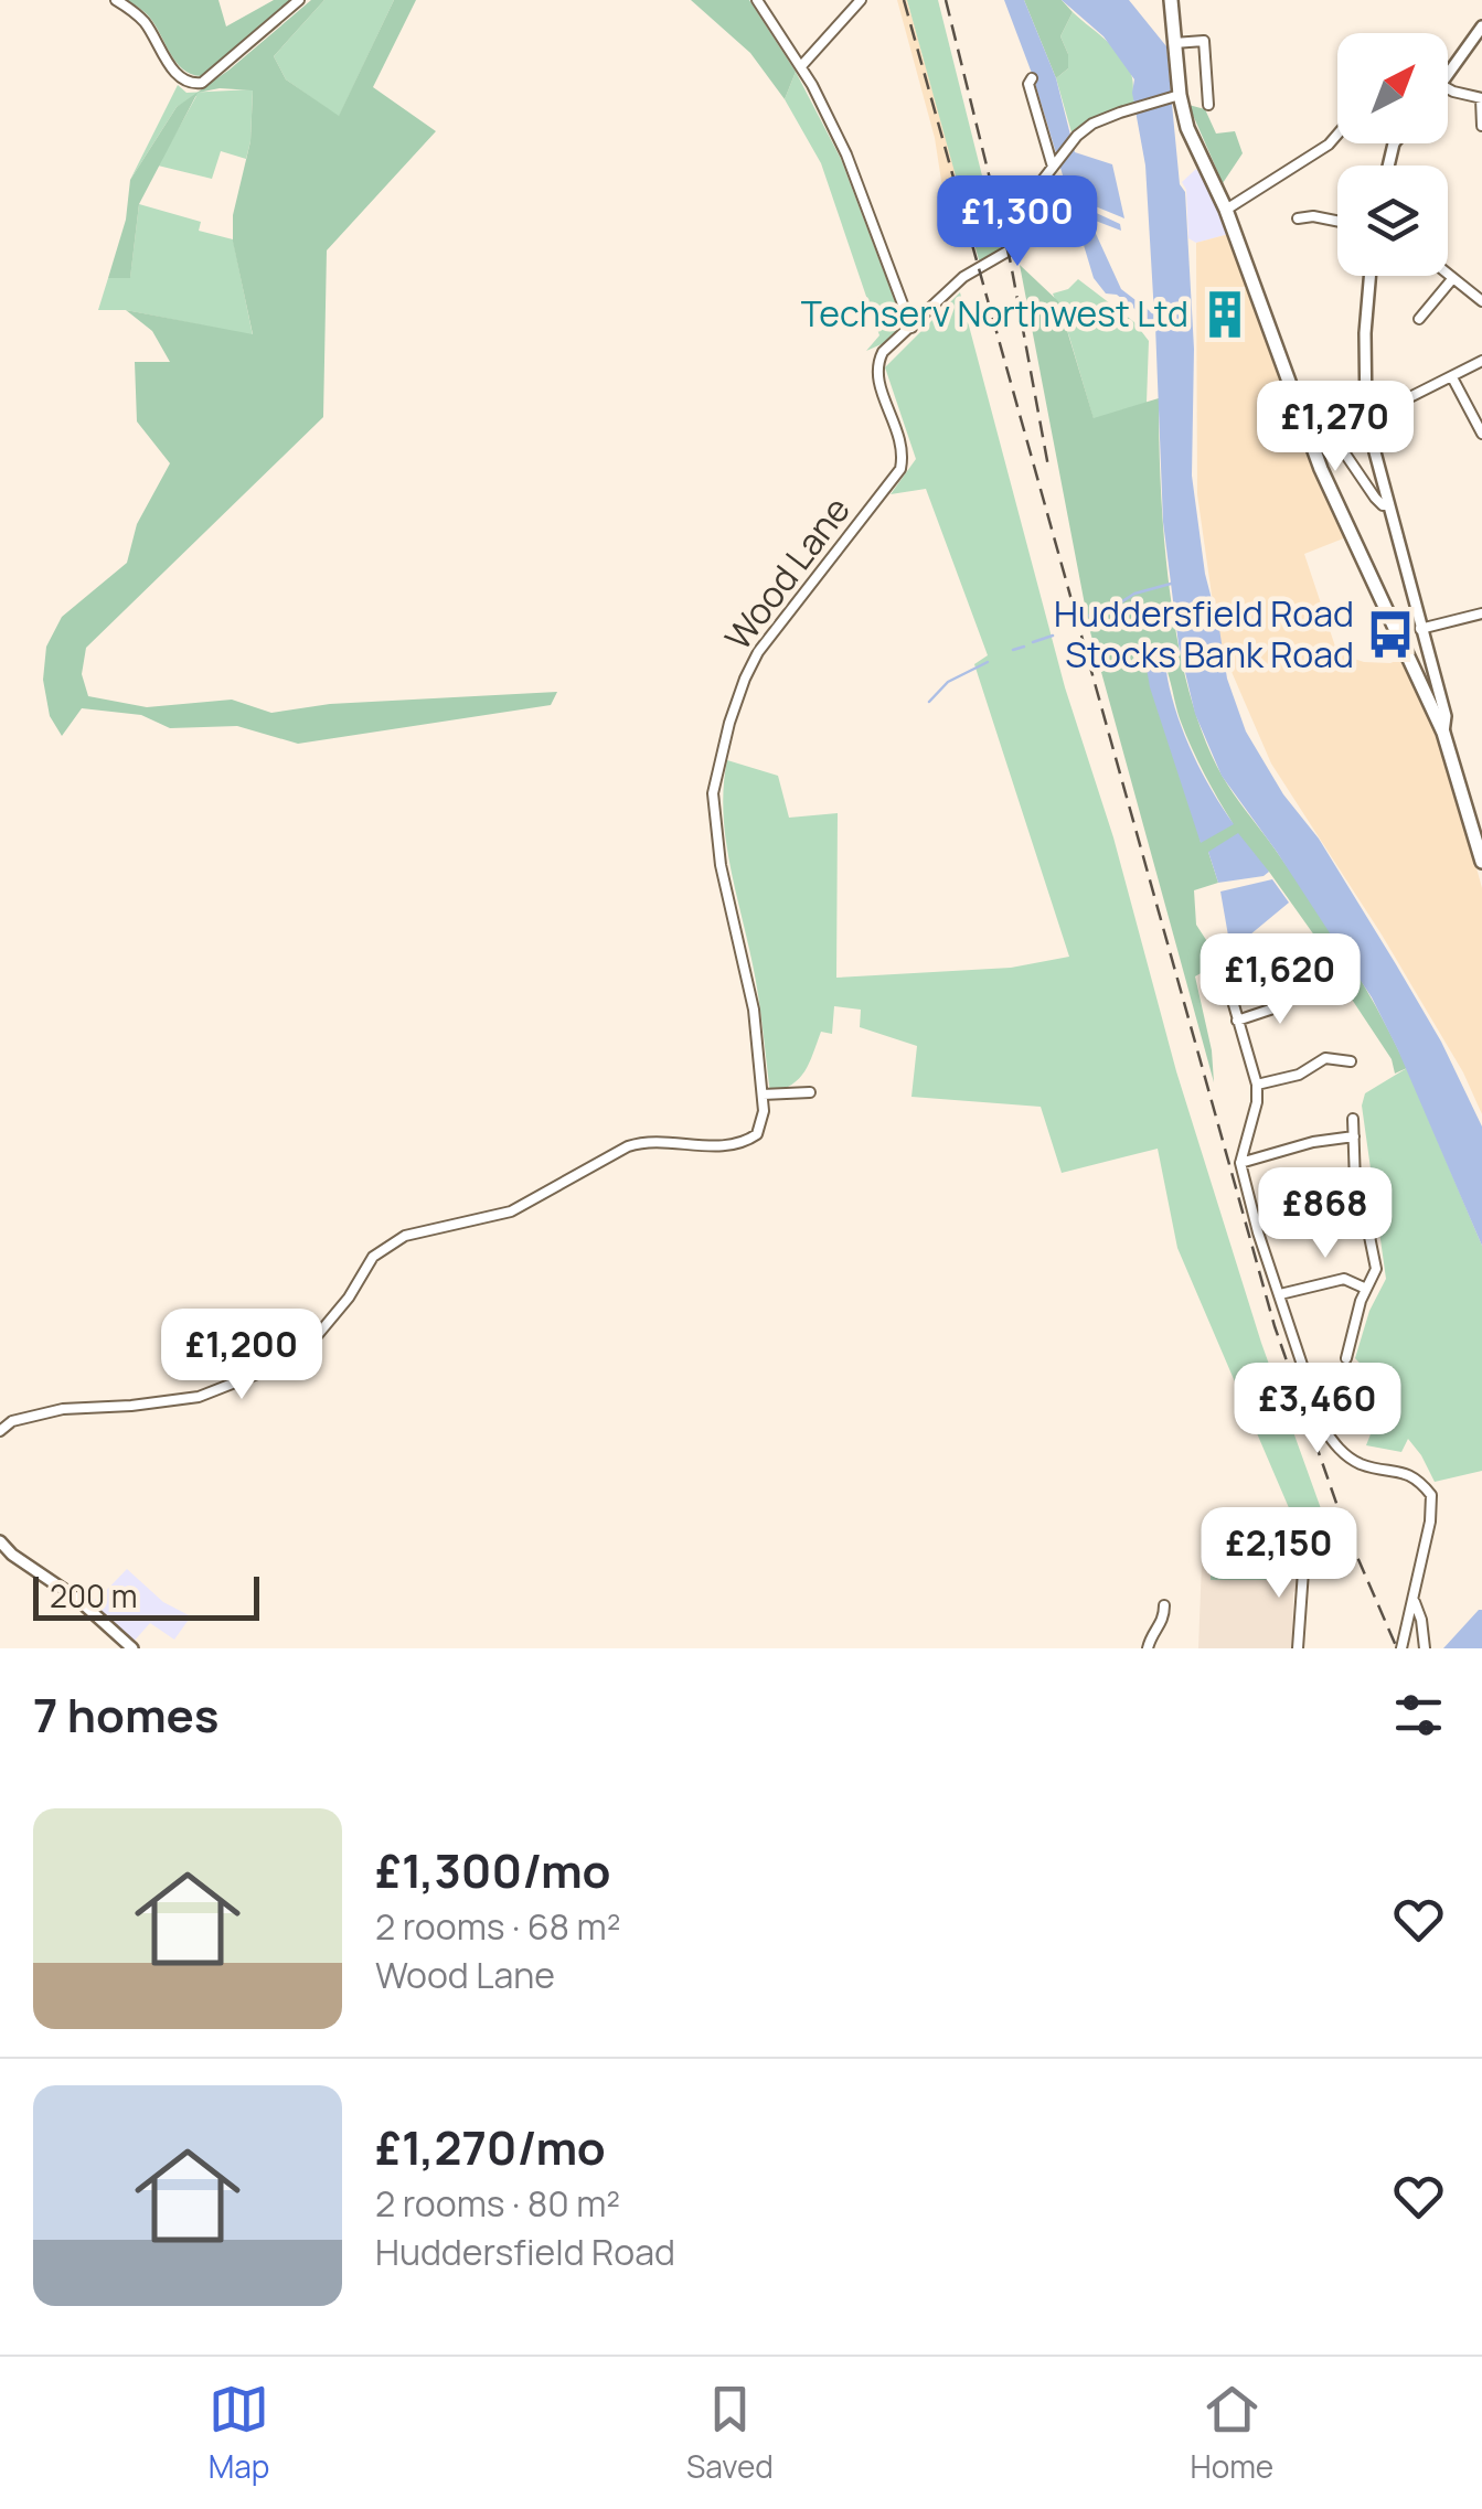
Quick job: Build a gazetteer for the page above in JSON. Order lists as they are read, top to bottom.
{
  "streets": {
    "street": ["Wood Lane"]
  },
  "places": {
    "building": ["Techserv Northwest Ltd"],
    "bus stop": ["Huddersfield Road Stocks Bank Road"]
  },
  "scale_bar": "200 m",
  "north": "top right",
  "page": {
    "price": [
      "£1,300",
      "£1,270",
      "£1,620",
      "£868",
      "£1,200",
      "£3,460",
      "£2,150"
    ],
    "scale": "200 m",
    "heading": "7 homes",
    "list": [
      {
        "name": "£1,300/mo",
        "note": "2 rooms · 68 m² · Wood Lane"
      },
      {
        "name": "£1,270/mo",
        "note": "2 rooms · 80 m² · Huddersfield Road"
      }
    ],
    "tabs": ["Map", "Saved", "Home"]
  }
}
